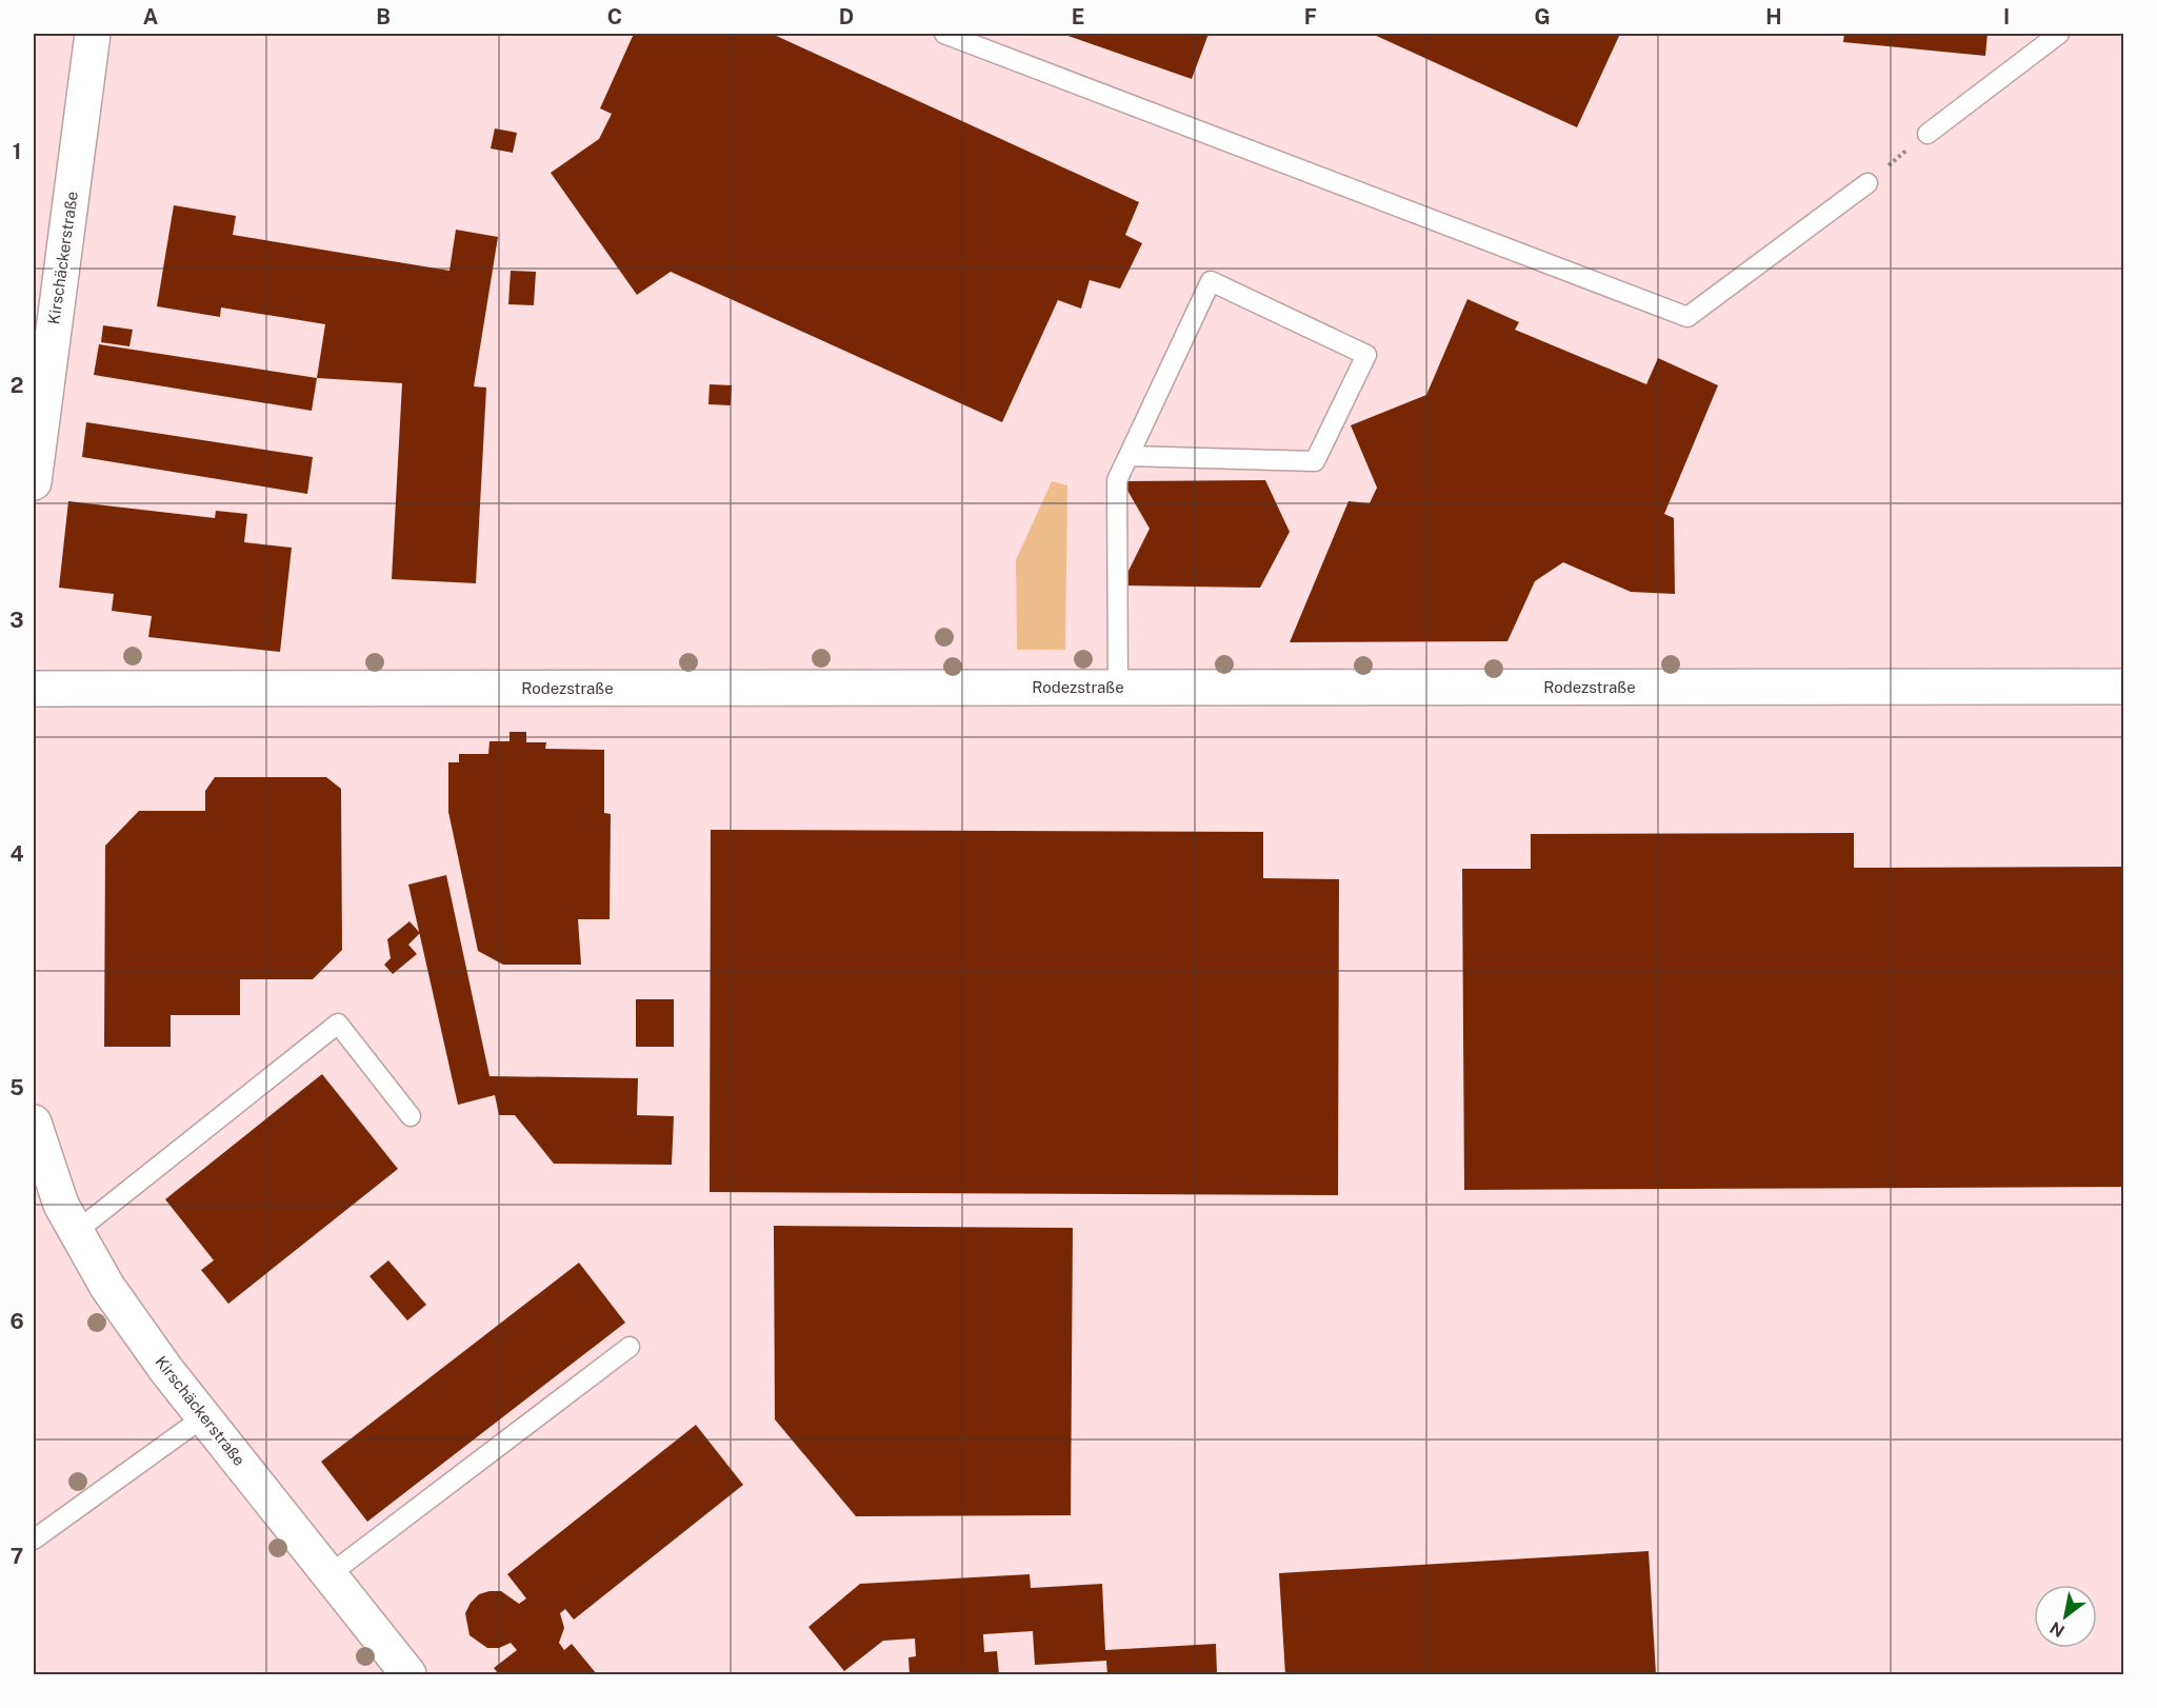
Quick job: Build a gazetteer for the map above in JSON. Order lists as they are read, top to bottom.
{
  "streets": {
    "street": ["Kirschäckerstraße", "Rodezstraße"]
  },
  "north": "bottom left",
  "grid": {
    "columns": [
      "A",
      "B",
      "C",
      "D",
      "E",
      "F",
      "G",
      "H",
      "I"
    ],
    "rows": [
      "1",
      "2",
      "3",
      "4",
      "5",
      "6",
      "7"
    ]
  }
}
